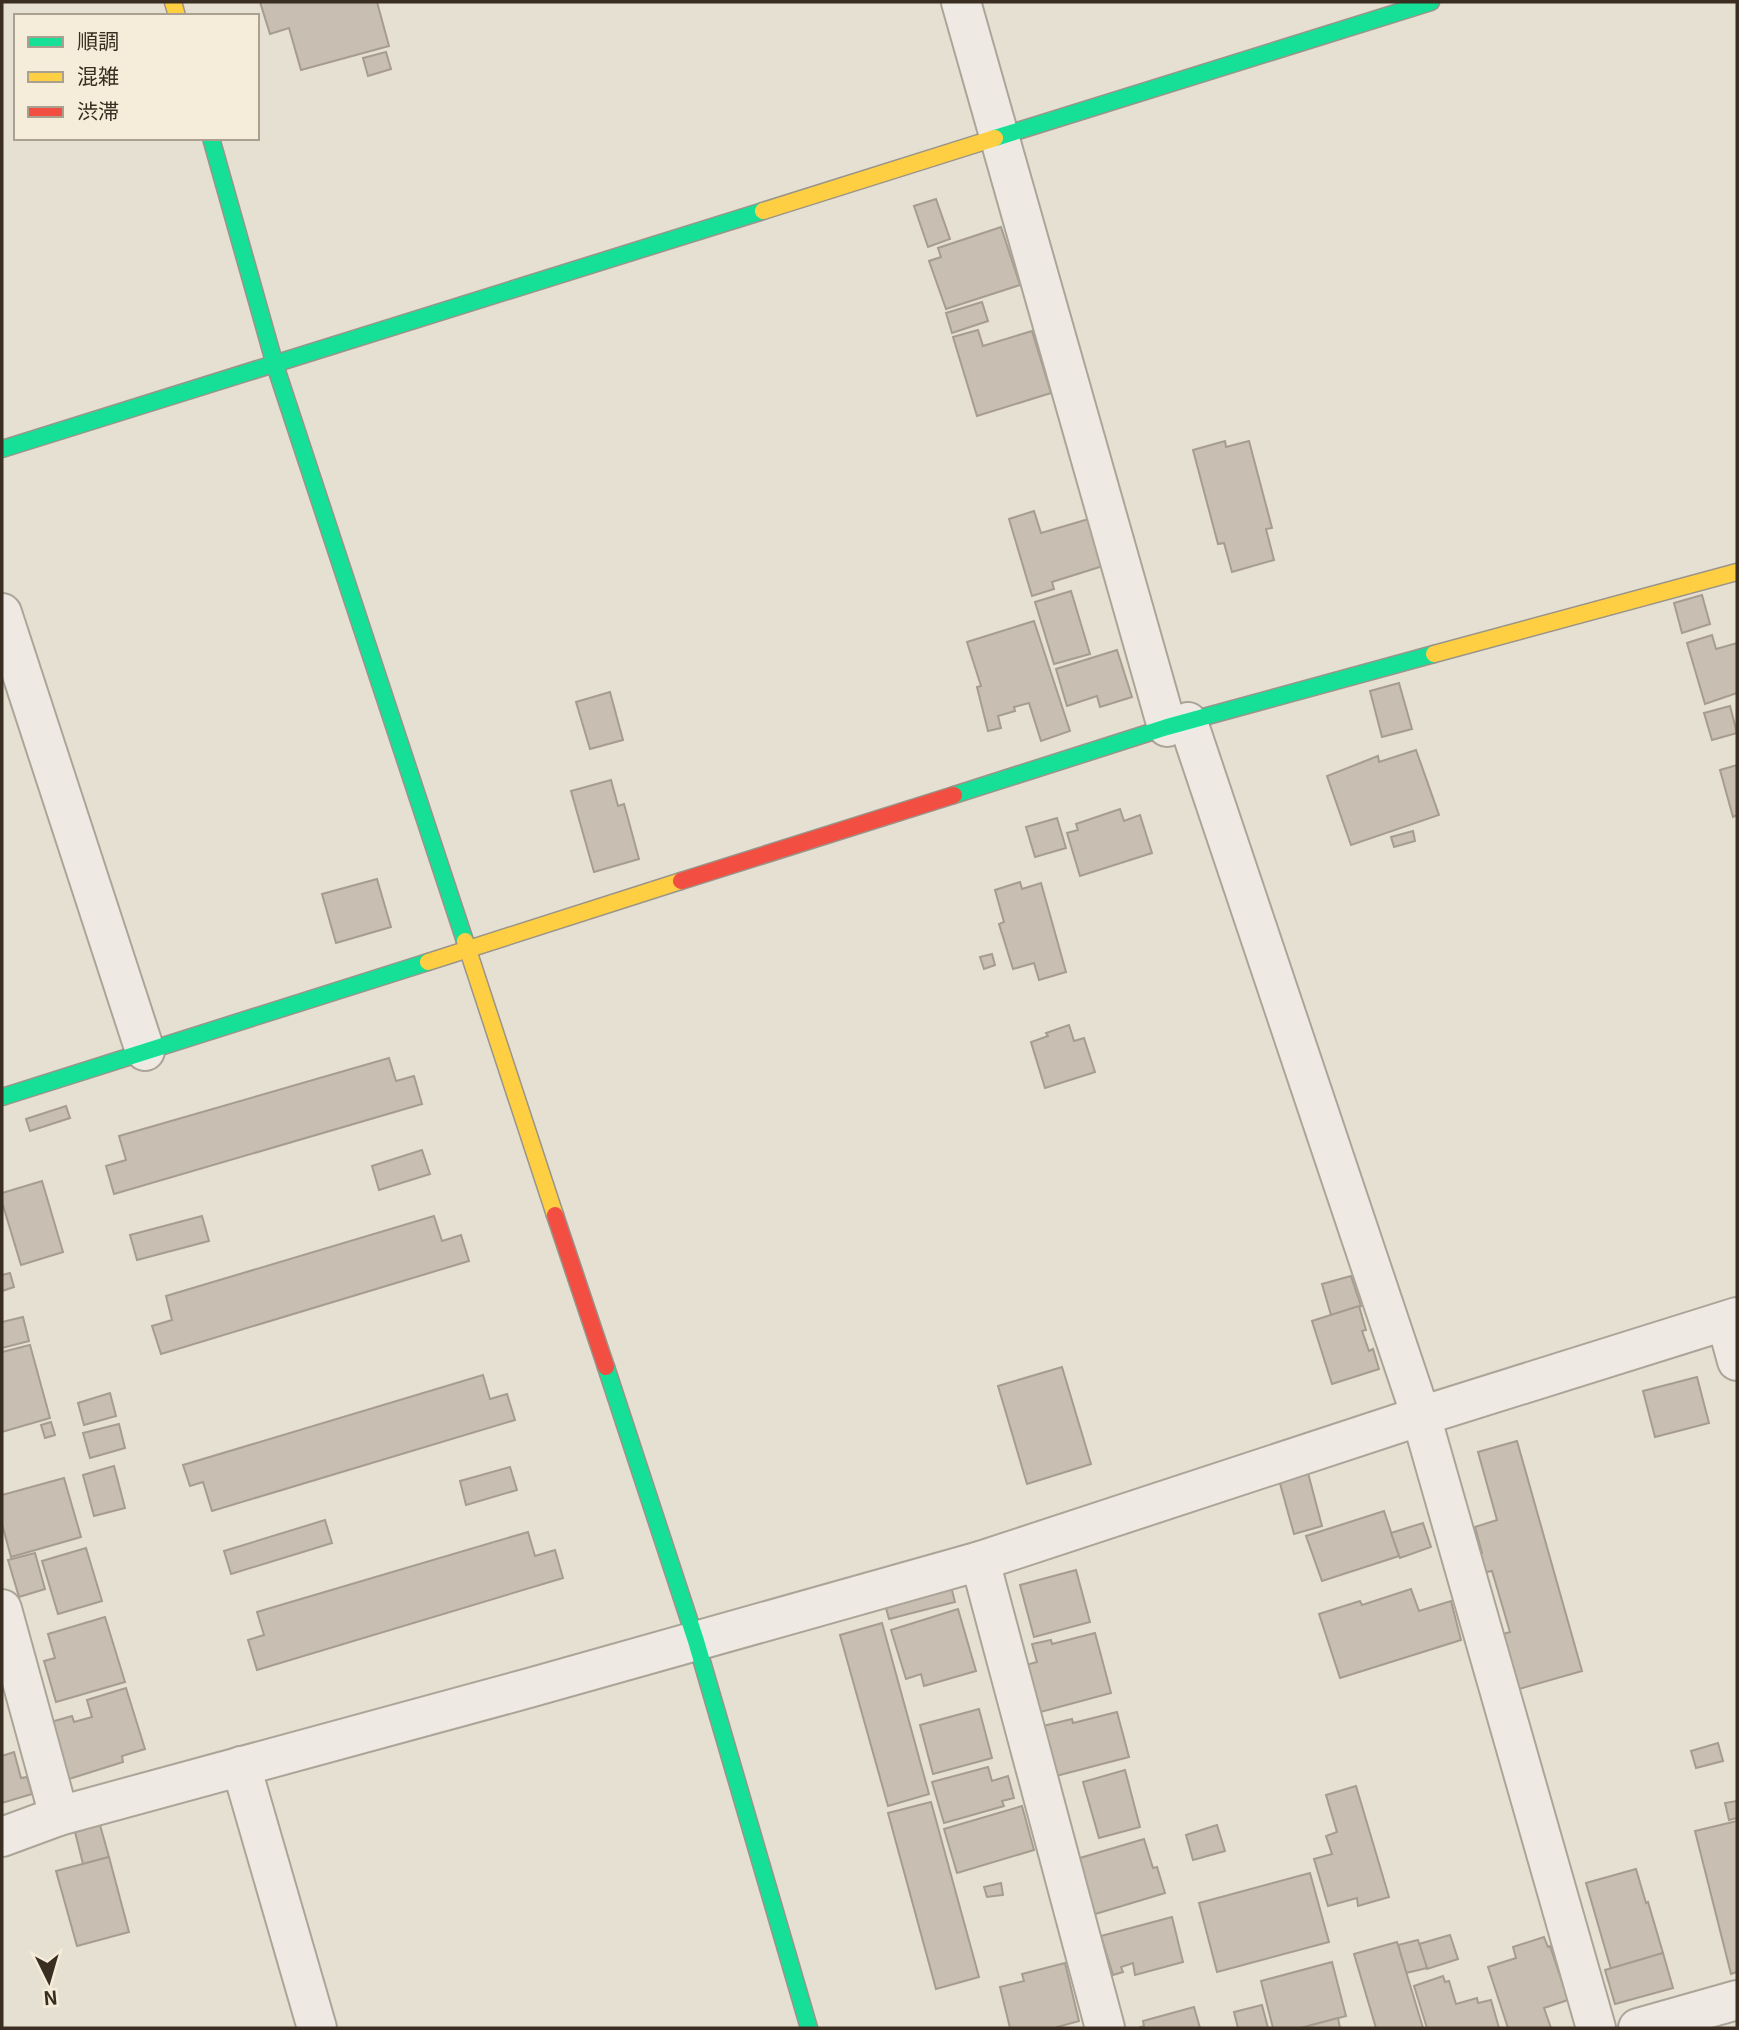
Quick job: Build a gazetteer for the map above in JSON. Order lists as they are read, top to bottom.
{
  "legend": ["順調", "混雑", "渋滞"],
  "north": "bottom"
}
